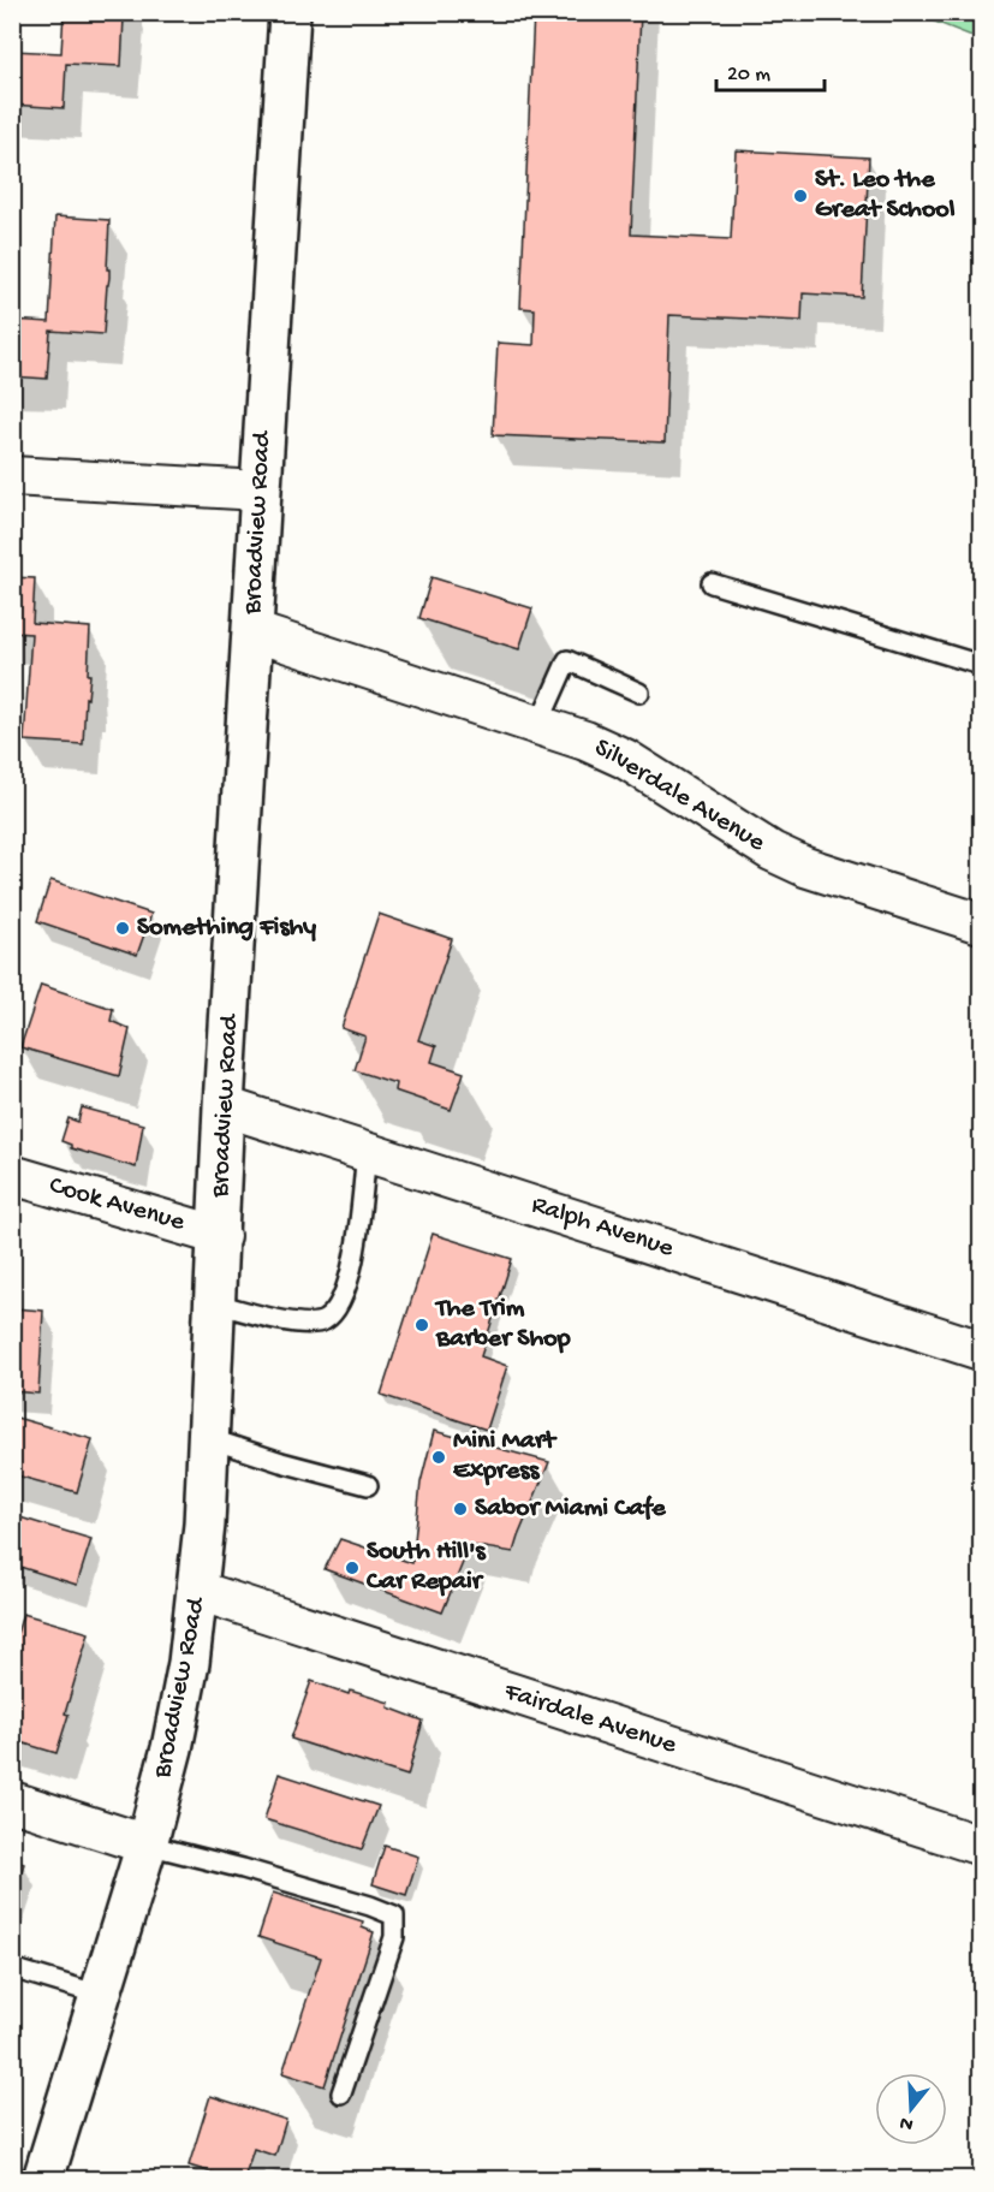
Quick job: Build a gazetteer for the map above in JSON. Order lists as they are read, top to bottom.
{
  "streets": {
    "main road": ["Broadview Road"],
    "street": [
      "Silverdale Avenue",
      "Cook Avenue",
      "Ralph Avenue",
      "Fairdale Avenue"
    ]
  },
  "crossings": [
    ["Broadview Road", "Silverdale Avenue"],
    ["Broadview Road", "Cook Avenue"],
    ["Broadview Road", "Ralph Avenue"],
    ["Broadview Road", "Fairdale Avenue"]
  ],
  "places": [
    "St. Leo the Great School",
    "Something Fishy",
    "The Trim Barber Shop",
    "Mini Mart Express",
    "Sabor Miami Cafe",
    "South Hill's Car Repair"
  ],
  "scale_bar": "20 m",
  "north": "bottom"
}
